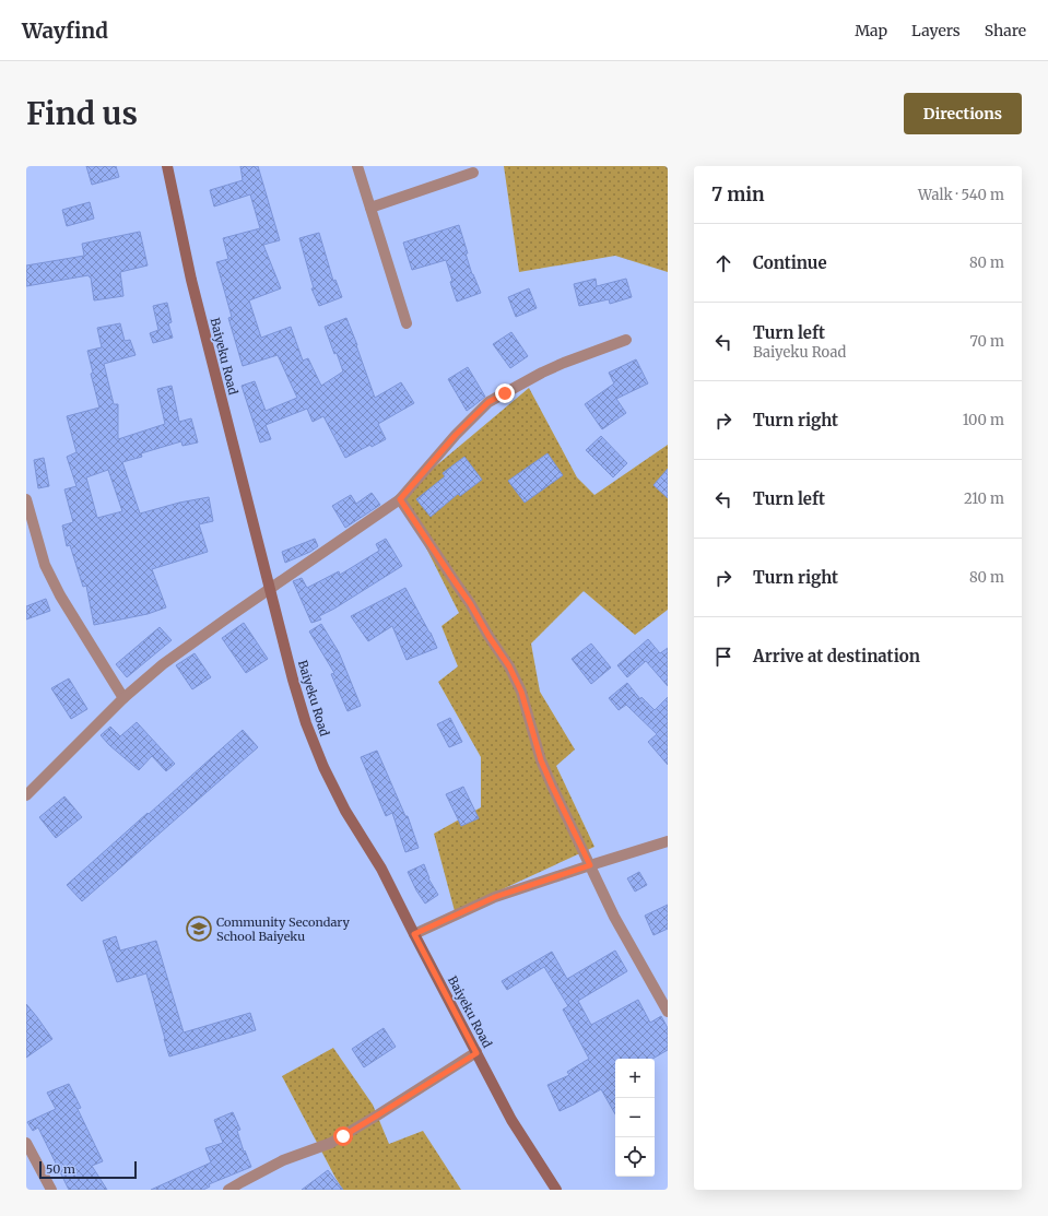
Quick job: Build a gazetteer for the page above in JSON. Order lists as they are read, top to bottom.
{
  "streets": {
    "main road": ["Baiyeku Road"]
  },
  "places": {
    "school or university": ["Community Secondary School Baiyeku"]
  },
  "scale_bar": "50 m",
  "page": {
    "header": "Wayfind",
    "nav": ["Map", "Layers", "Share"],
    "buttons": "Directions",
    "title": "Find us",
    "heading": ["7 min", "Walk · 540 m"],
    "list": [
      ["Continue", "80 m"],
      ["Turn left", "Baiyeku Road", "70 m"],
      ["Turn right", "100 m"],
      ["Turn left", "210 m"],
      ["Turn right", "80 m"],
      "Arrive at destination"
    ],
    "map_buttons": ["+", "−"],
    "scale": "50 m"
  }
}
